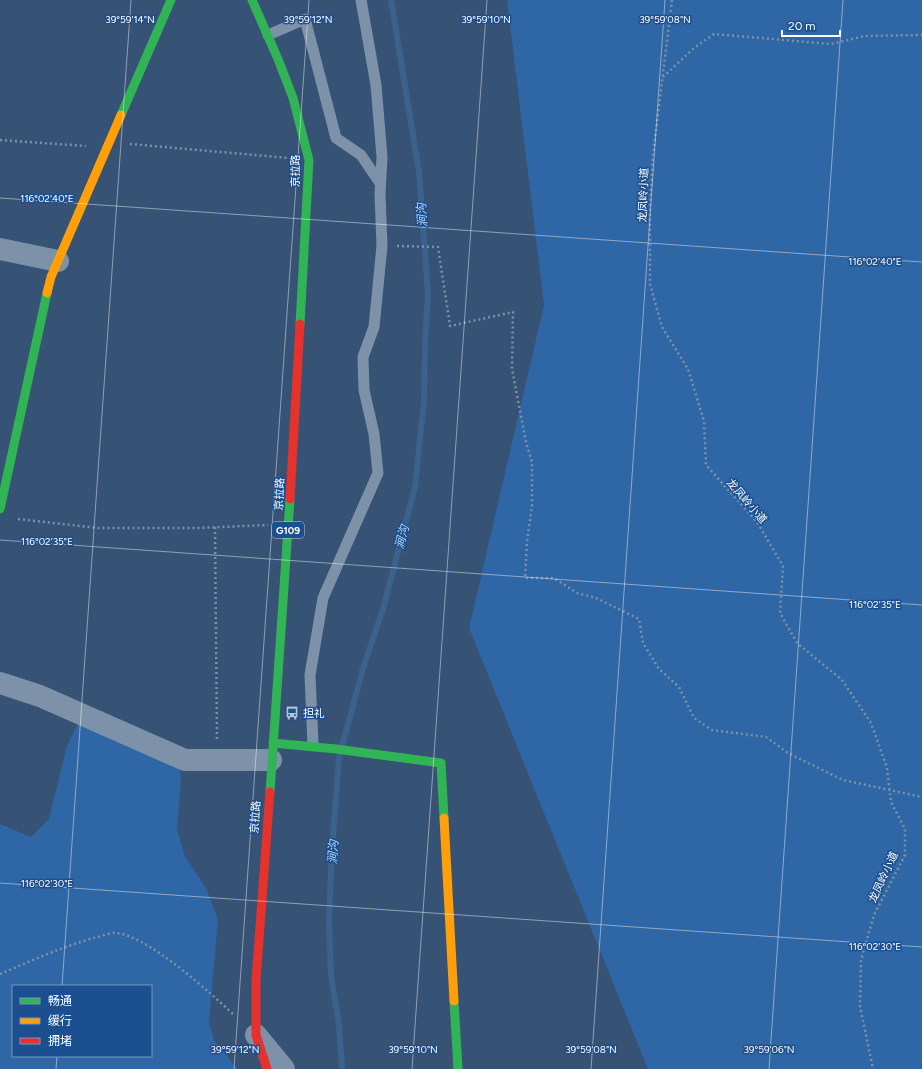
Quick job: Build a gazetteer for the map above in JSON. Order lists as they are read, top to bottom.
{
  "streets": {
    "main road": ["京拉路", "G109"],
    "path": ["龙凤岭小道"]
  },
  "water": ["涧沟"],
  "places": {
    "bus stop": ["担礼"]
  },
  "legend": ["畅通", "缓行", "拥堵"],
  "scale_bar": "20 m",
  "coordinates": [
    "39°59'14\"N",
    "39°59'12\"N",
    "39°59'10\"N",
    "39°59'08\"N",
    "116°02'40\"E",
    "116°02'35\"E",
    "116°02'30\"E",
    "39°59'06\"N"
  ]
}
